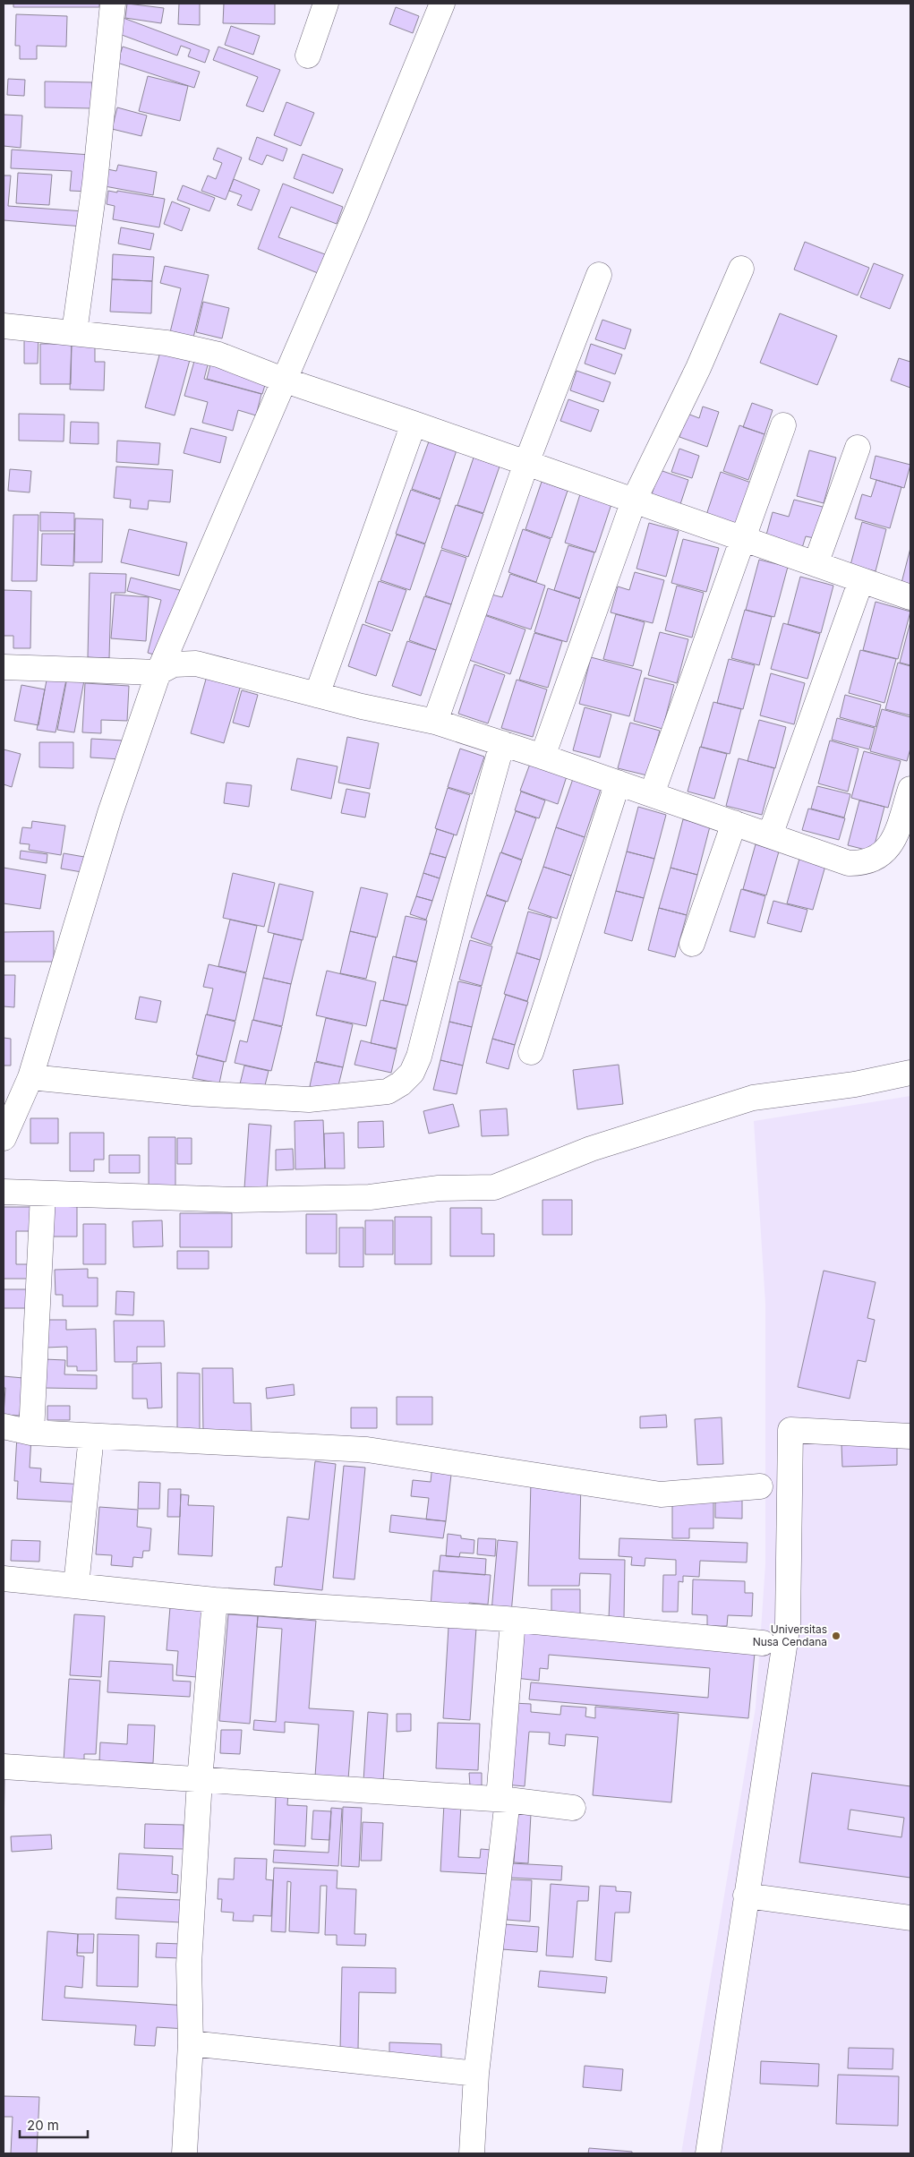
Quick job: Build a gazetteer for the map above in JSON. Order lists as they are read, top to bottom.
{
  "places": ["Universitas Nusa Cendana"],
  "scale_bar": "20 m"
}
